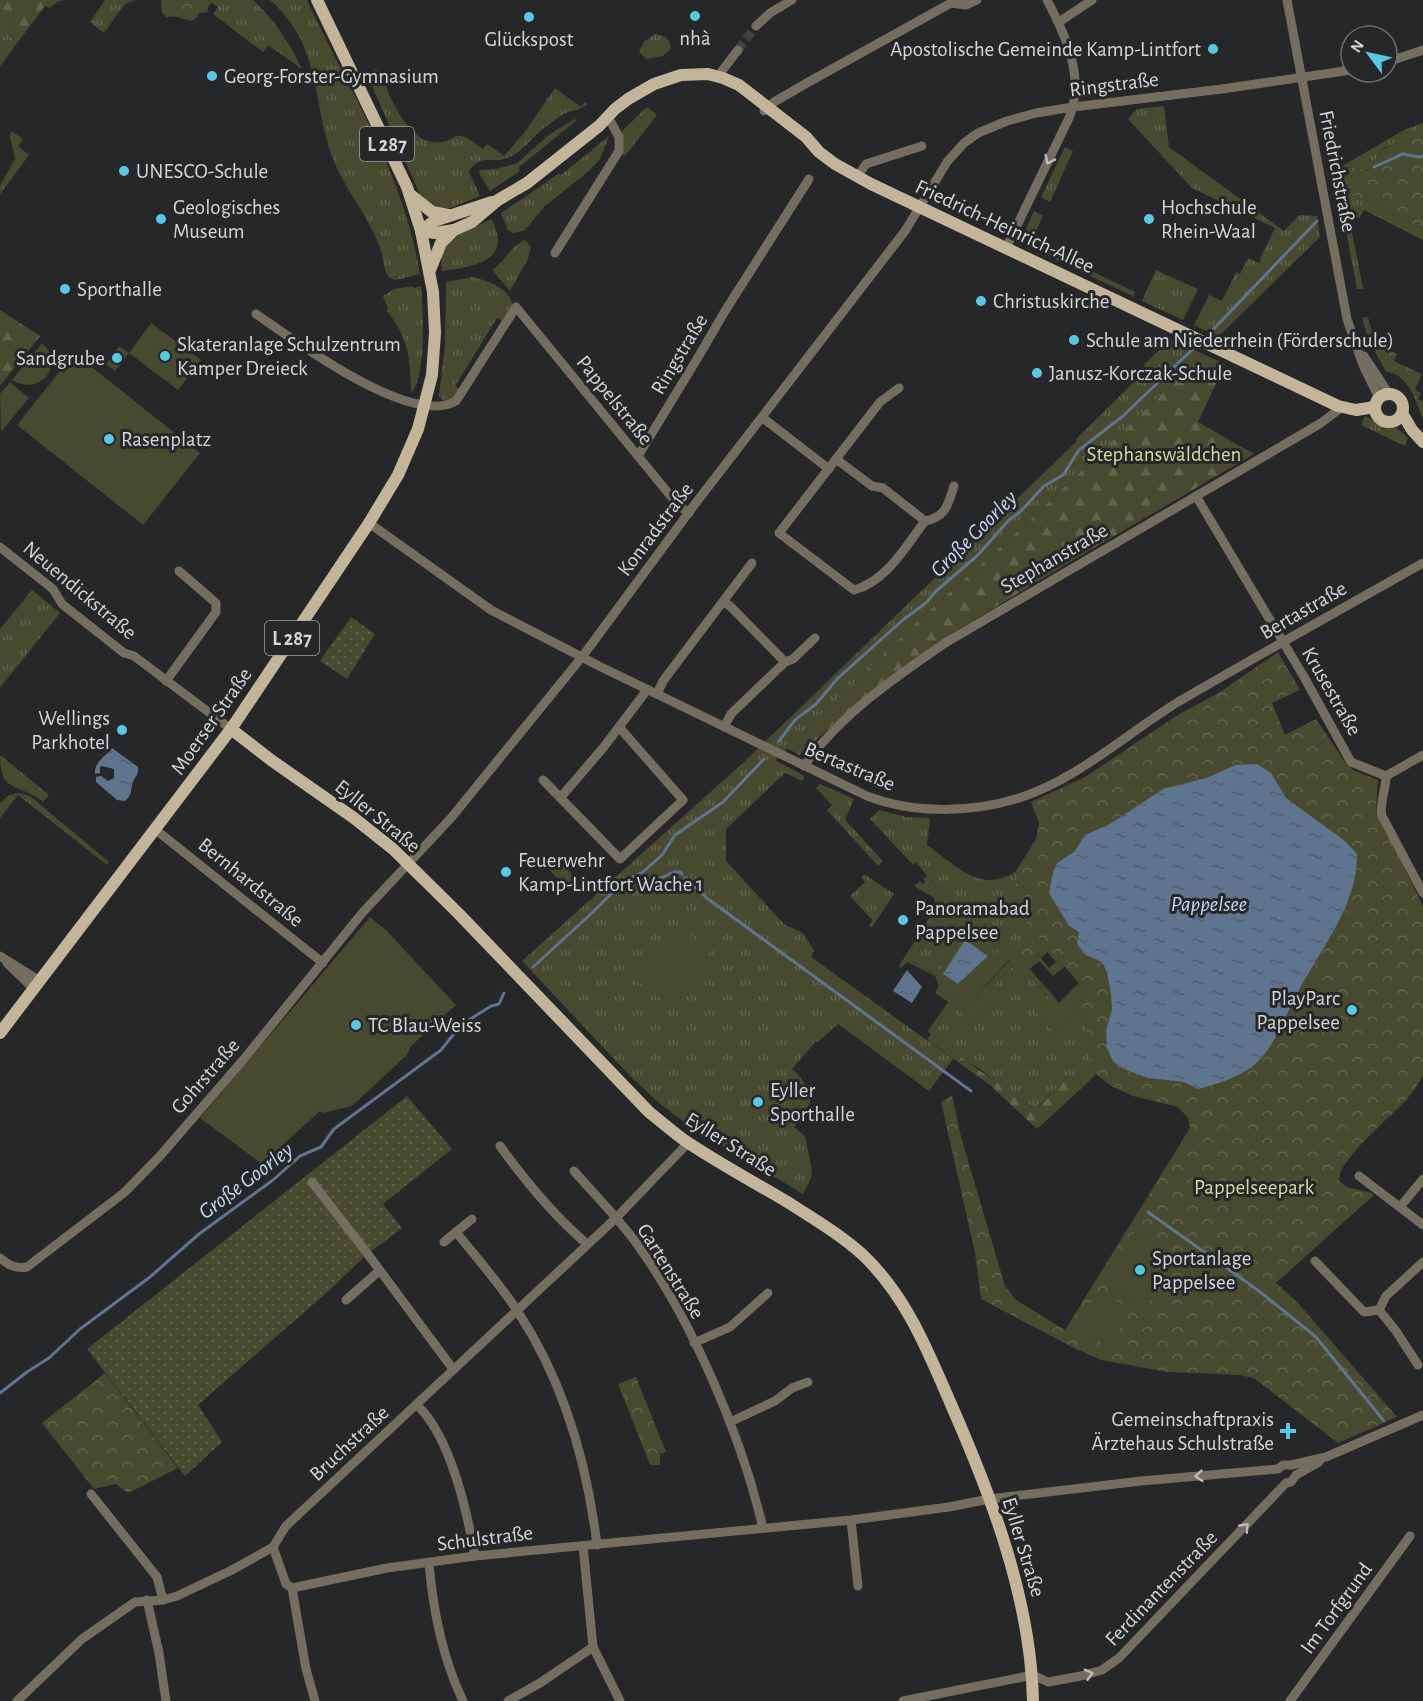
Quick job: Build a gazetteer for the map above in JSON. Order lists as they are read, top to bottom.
{
  "streets": {
    "main road": [
      "L 287",
      "Friedrich-Heinrich-Allee",
      "Moerser Straße",
      "Eyller Straße"
    ],
    "street": [
      "Ringstraße",
      "Friedrichstraße",
      "Pappelstraße",
      "Konradstraße",
      "Stephanstraße",
      "Neuendickstraße",
      "Bertastraße",
      "Krusestraße",
      "Bernhardstraße",
      "Gohrstraße",
      "Gartenstraße",
      "Bruchstraße",
      "Schulstraße",
      "Ferdinantenstraße",
      "Im Torfgrund"
    ]
  },
  "crossings": [
    ["Ringstraße", "Friedrichstraße"],
    ["Ringstraße", "Friedrich-Heinrich-Allee"],
    ["Ringstraße", "Pappelstraße"],
    ["Ringstraße", "Konradstraße"],
    ["L 287", "Moerser Straße"],
    ["Friedrichstraße", "Friedrich-Heinrich-Allee"],
    ["Friedrich-Heinrich-Allee", "Konradstraße"],
    ["Friedrich-Heinrich-Allee", "Stephanstraße"],
    ["Friedrich-Heinrich-Allee", "Moerser Straße"],
    ["Pappelstraße", "Konradstraße"],
    ["Pappelstraße", "Moerser Straße"],
    ["Konradstraße", "Bertastraße"],
    ["Konradstraße", "Eyller Straße"],
    ["Konradstraße", "Gohrstraße"],
    ["Stephanstraße", "Bertastraße"],
    ["Stephanstraße", "Krusestraße"],
    ["Neuendickstraße", "Moerser Straße"],
    ["Neuendickstraße", "Eyller Straße"],
    ["Bertastraße", "Krusestraße"],
    ["Bertastraße", "Moerser Straße"],
    ["Moerser Straße", "Eyller Straße"],
    ["Moerser Straße", "Bernhardstraße"],
    ["Eyller Straße", "Gohrstraße"],
    ["Eyller Straße", "Bruchstraße"],
    ["Eyller Straße", "Schulstraße"],
    ["Eyller Straße", "Ferdinantenstraße"],
    ["Bernhardstraße", "Gohrstraße"],
    ["Gartenstraße", "Bruchstraße"],
    ["Gartenstraße", "Schulstraße"],
    ["Schulstraße", "Ferdinantenstraße"]
  ],
  "one_way": ["Ferdinantenstraße"],
  "water": ["Große Goorley", "Pappelsee"],
  "parks": ["Stephanswäldchen", "Pappelseepark"],
  "places": {
    "other": [
      "nhà",
      "Glückspost",
      "Apostolische Gemeinde Kamp-Lintfort",
      "Georg-Forster-Gymnasium",
      "UNESCO-Schule",
      "Geologisches Museum",
      "Hochschule Rhein-Waal",
      "Sporthalle",
      "Christuskirche",
      "Schule am Niederrhein (Förderschule)",
      "Skateranlage Schulzentrum Kamper Dreieck",
      "Sandgrube",
      "Janusz-Korczak-Schule",
      "Rasenplatz",
      "Wellings Parkhotel",
      "Feuerwehr Kamp-Lintfort Wache 1",
      "Panoramabad Pappelsee",
      "PlayParc Pappelsee",
      "TC Blau-Weiss",
      "Eyller Sporthalle",
      "Sportanlage Pappelsee"
    ],
    "health": ["Gemeinschaftpraxis Ärztehaus Schulstraße"]
  },
  "north": "top left"
}
